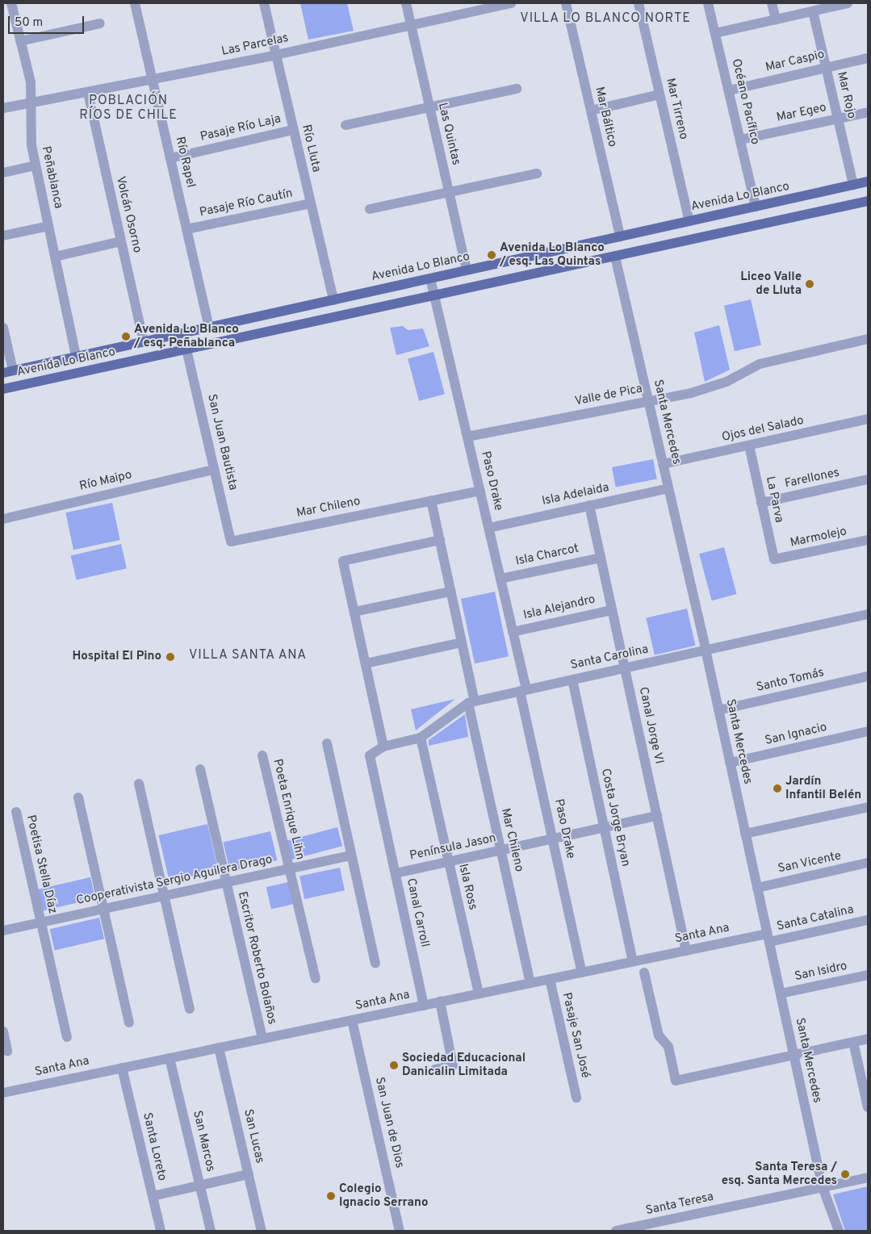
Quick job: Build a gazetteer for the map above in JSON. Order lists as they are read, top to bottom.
{
  "streets": {
    "main road": ["Avenida Lo Blanco"],
    "street": [
      "Las Parcelas",
      "Mar Caspio",
      "Mar Rojo",
      "Océano Pacífico",
      "Mar Tirreno",
      "Mar Egeo",
      "Mar Báltico",
      "Pasaje Río Laja",
      "Las Quintas",
      "Río Lluta",
      "Río Rapel",
      "Peñablanca",
      "Pasaje Río Cautín",
      "Volcán Osorno",
      "Valle de Pica",
      "Santa Mercedes",
      "Ojos del Salado",
      "San Juan Bautista",
      "Farellones",
      "Río Maipo",
      "Paso Drake",
      "Isla Adelaida",
      "La Parva",
      "Mar Chileno",
      "Marmolejo",
      "Isla Charcot",
      "Isla Alejandro",
      "Santa Carolina",
      "Santo Tomás",
      "Canal Jorge VI",
      "San Ignacio",
      "Poeta Enrique Lihn",
      "Costa Jorge Bryan",
      "Península Jason",
      "San Vicente",
      "Poetisa Stella Díaz",
      "Cooperativista Sergio Aguilera Drago",
      "Isla Ross",
      "Canal Carroll",
      "Santa Catalina",
      "Santa Ana",
      "Escritor Roberto Bolaños",
      "San Isidro",
      "Pasaje San José",
      "San Juan de Dios",
      "San Lucas",
      "San Marcos",
      "Santa Loreto",
      "Santa Teresa"
    ]
  },
  "crossings": [
    ["Las Parcelas", "Las Quintas"],
    ["Las Parcelas", "Río Lluta"],
    ["Las Parcelas", "Río Rapel"],
    ["Las Parcelas", "Peñablanca"],
    ["Las Parcelas", "Volcán Osorno"],
    ["Mar Caspio", "Mar Rojo"],
    ["Mar Caspio", "Océano Pacífico"],
    ["Mar Rojo", "Mar Egeo"],
    ["Mar Rojo", "Avenida Lo Blanco"],
    ["Océano Pacífico", "Mar Egeo"],
    ["Océano Pacífico", "Avenida Lo Blanco"],
    ["Mar Tirreno", "Avenida Lo Blanco"],
    ["Mar Báltico", "Avenida Lo Blanco"],
    ["Pasaje Río Laja", "Río Lluta"],
    ["Pasaje Río Laja", "Río Rapel"],
    ["Las Quintas", "Avenida Lo Blanco"],
    ["Río Lluta", "Avenida Lo Blanco"],
    ["Río Lluta", "Pasaje Río Cautín"],
    ["Río Rapel", "Avenida Lo Blanco"],
    ["Río Rapel", "Pasaje Río Cautín"],
    ["Peñablanca", "Avenida Lo Blanco"],
    ["Avenida Lo Blanco", "Volcán Osorno"],
    ["Avenida Lo Blanco", "Santa Mercedes"],
    ["Avenida Lo Blanco", "San Juan Bautista"],
    ["Avenida Lo Blanco", "Paso Drake"],
    ["Valle de Pica", "Santa Mercedes"],
    ["Valle de Pica", "Paso Drake"],
    ["Santa Mercedes", "Ojos del Salado"],
    ["Santa Mercedes", "Isla Adelaida"],
    ["Santa Mercedes", "Santa Carolina"],
    ["Santa Mercedes", "Santo Tomás"],
    ["Santa Mercedes", "San Ignacio"],
    ["Santa Mercedes", "San Vicente"],
    ["Santa Mercedes", "Santa Catalina"],
    ["Santa Mercedes", "Santa Ana"],
    ["Santa Mercedes", "San Isidro"],
    ["Santa Mercedes", "Santa Teresa"],
    ["Ojos del Salado", "La Parva"],
    ["San Juan Bautista", "Río Maipo"],
    ["San Juan Bautista", "Mar Chileno"],
    ["Farellones", "La Parva"],
    ["Paso Drake", "Isla Adelaida"],
    ["Paso Drake", "Mar Chileno"],
    ["Paso Drake", "Isla Charcot"],
    ["Paso Drake", "Isla Alejandro"],
    ["Paso Drake", "Santa Carolina"],
    ["Paso Drake", "Península Jason"],
    ["Paso Drake", "Santa Ana"],
    ["Isla Adelaida", "Canal Jorge VI"],
    ["La Parva", "Marmolejo"],
    ["Mar Chileno", "Santa Carolina"],
    ["Mar Chileno", "Península Jason"],
    ["Mar Chileno", "Santa Ana"],
    ["Isla Charcot", "Canal Jorge VI"],
    ["Isla Alejandro", "Canal Jorge VI"],
    ["Santa Carolina", "Canal Jorge VI"],
    ["Santa Carolina", "Costa Jorge Bryan"],
    ["Santa Carolina", "Isla Ross"],
    ["Santa Carolina", "Canal Carroll"],
    ["Canal Jorge VI", "Península Jason"],
    ["Canal Jorge VI", "Santa Ana"],
    ["Poeta Enrique Lihn", "Cooperativista Sergio Aguilera Drago"],
    ["Costa Jorge Bryan", "Península Jason"],
    ["Costa Jorge Bryan", "Santa Ana"],
    ["Península Jason", "Isla Ross"],
    ["Península Jason", "Canal Carroll"],
    ["Poetisa Stella Díaz", "Cooperativista Sergio Aguilera Drago"],
    ["Cooperativista Sergio Aguilera Drago", "Escritor Roberto Bolaños"],
    ["Isla Ross", "Santa Ana"],
    ["Canal Carroll", "Santa Ana"],
    ["Santa Catalina", "Santa Ana"],
    ["Santa Ana", "Escritor Roberto Bolaños"],
    ["Santa Ana", "Pasaje San José"],
    ["Santa Ana", "San Juan de Dios"],
    ["Santa Ana", "San Lucas"],
    ["Santa Ana", "San Marcos"],
    ["Santa Ana", "Santa Loreto"]
  ],
  "districts": ["VILLA LO BLANCO NORTE", "POBLACIÓN RÍOS DE CHILE", "VILLA SANTA ANA"],
  "places": [
    "Avenida Lo Blanco / esq. Las Quintas",
    "Liceo Valle de Lluta",
    "Avenida Lo Blanco / esq. Peñablanca",
    "Hospital El Pino",
    "Jardín Infantil Belén",
    "Sociedad Educacional Danicalin Limitada",
    "Santa Teresa / esq. Santa Mercedes",
    "Colegio Ignacio Serrano"
  ],
  "scale_bar": "50 m"
}
